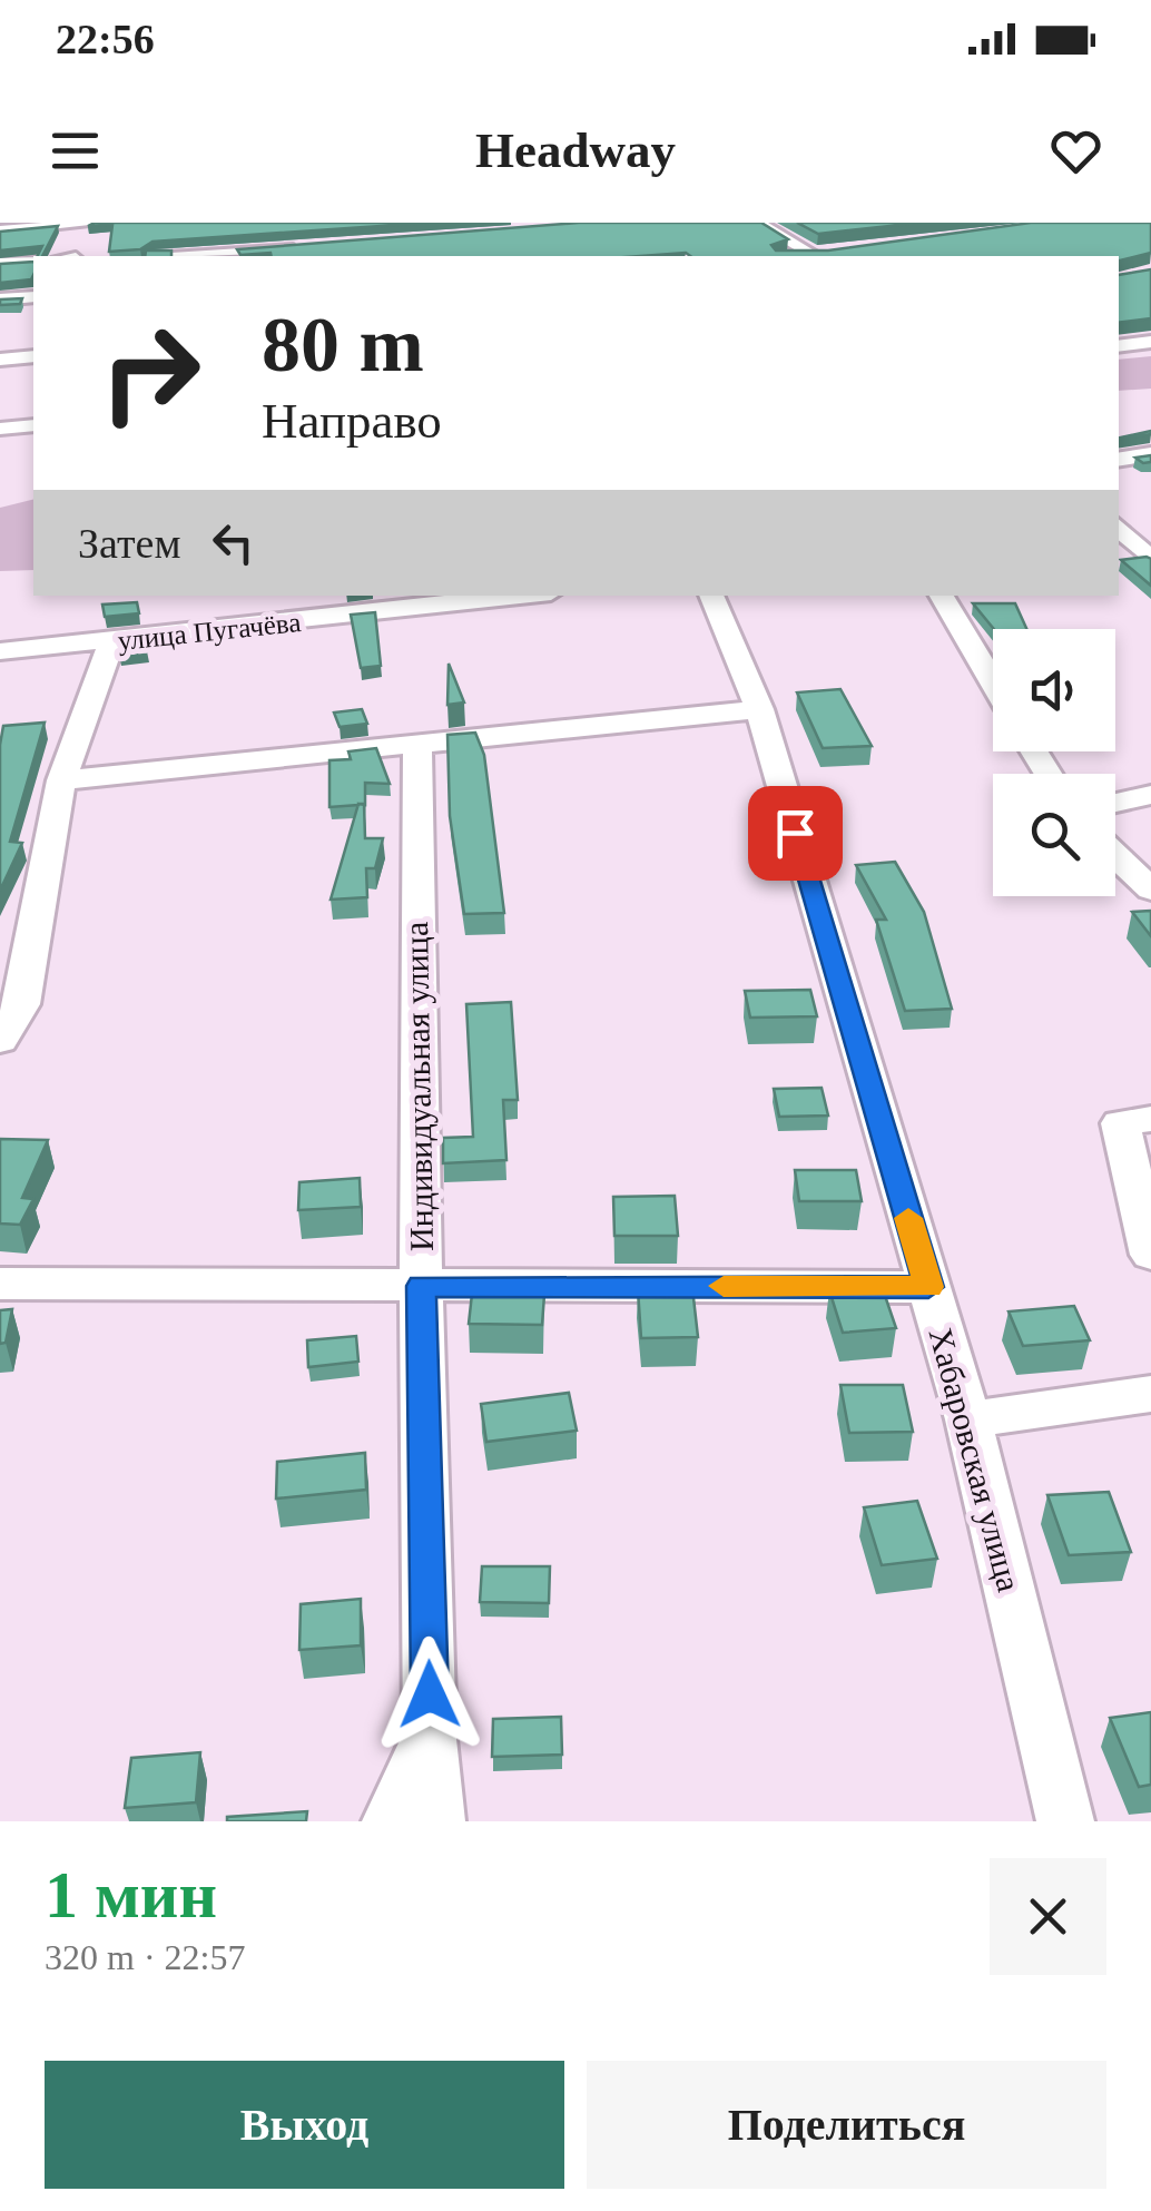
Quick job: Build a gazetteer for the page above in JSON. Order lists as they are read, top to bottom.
{
  "streets": {
    "street": ["улица Пугачёва", "Индивидуальная улица", "Хабаровская улица"]
  },
  "page": {
    "status": "22:56",
    "header": "Headway",
    "turn": ["80 m", "Направо"],
    "then": "Затем",
    "heading": ["1 мин", "320 m · 22:57"],
    "buttons": ["Выход", "Поделиться"]
  }
}
